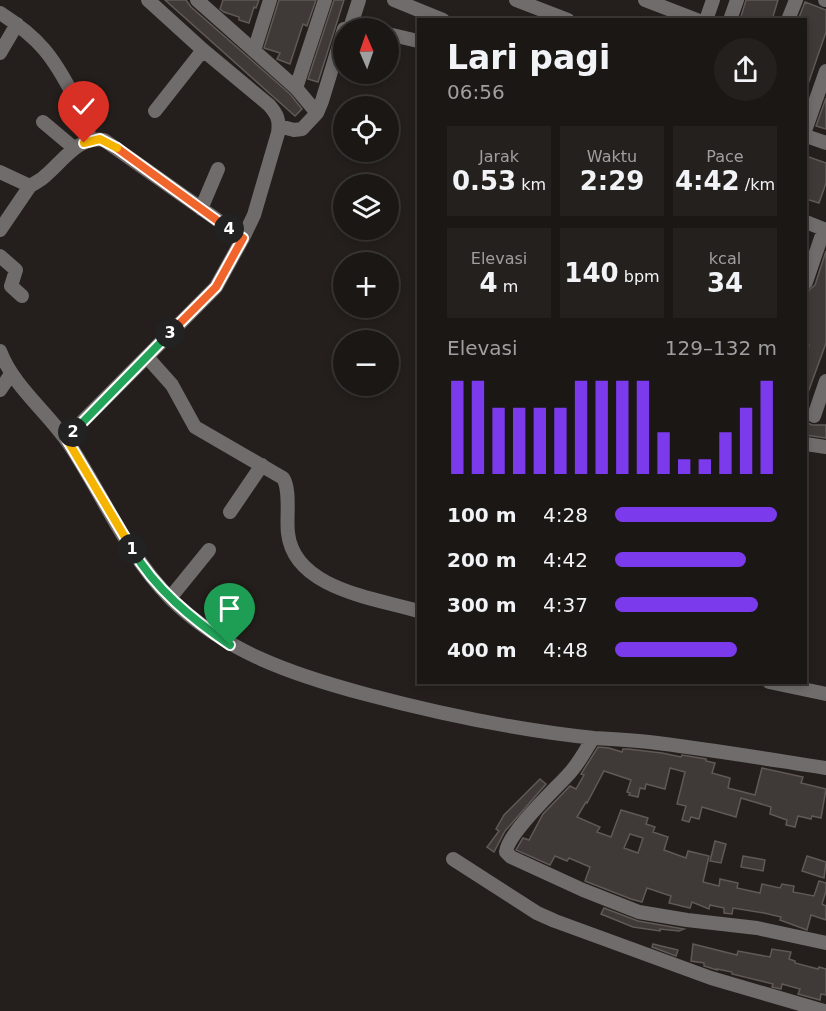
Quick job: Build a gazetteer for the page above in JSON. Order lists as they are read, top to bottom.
{
  "north": "top",
  "page": {
    "map_buttons": ["+", "−"],
    "heading": ["Lari pagi", "06:56"],
    "stats": [
      ["Jarak", "0.53 km"],
      ["Waktu", "2:29"],
      ["Pace", "4:42 /km"],
      ["Elevasi", "4 m"],
      ["140 bpm"],
      ["kcal", "34"]
    ],
    "pins": [
      "4",
      "3",
      "2",
      "1"
    ],
    "chart": ["Elevasi", "129–132 m"],
    "list": [
      {
        "name": "100 m",
        "note": "4:28"
      },
      {
        "name": "200 m",
        "note": "4:42"
      },
      {
        "name": "300 m",
        "note": "4:37"
      },
      {
        "name": "400 m",
        "note": "4:48"
      }
    ]
  }
}
